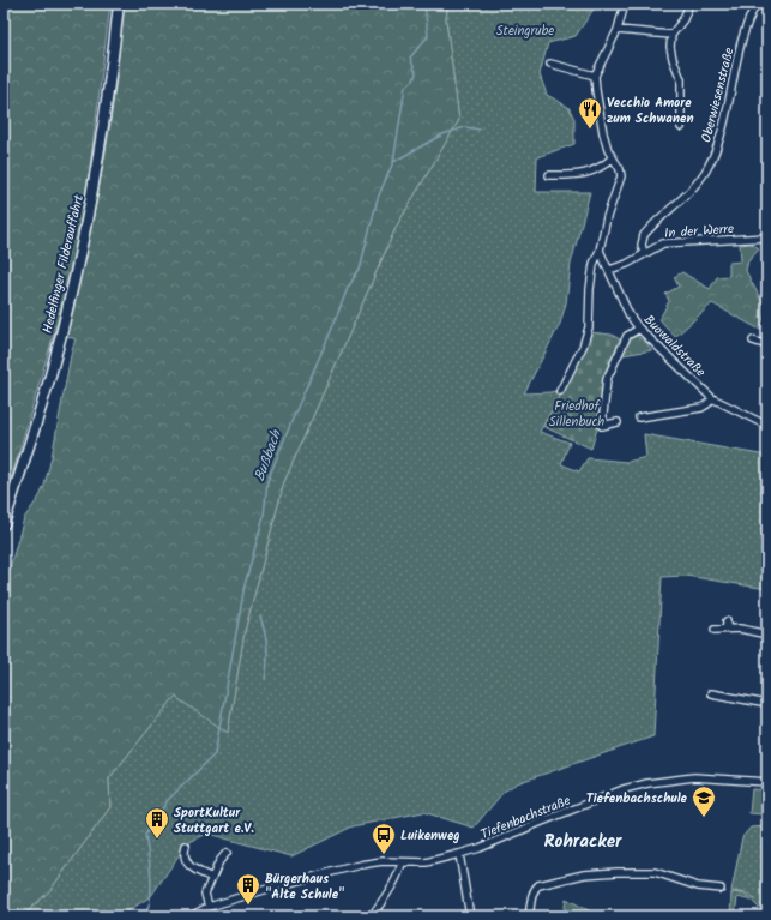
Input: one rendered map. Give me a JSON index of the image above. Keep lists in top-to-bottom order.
{
  "streets": {
    "main road": ["Hedelfinger Filderauffahrt"],
    "street": [
      "Oberwiesenstraße",
      "In der Werre",
      "Buowaldstraße",
      "Tiefenbachstraße"
    ]
  },
  "crossings": [
    ["Oberwiesenstraße", "In der Werre"],
    ["In der Werre", "Buowaldstraße"]
  ],
  "districts": ["Rohracker"],
  "water": ["Bußbach"],
  "parks": ["Steingrube", "Friedhof Sillenbuch"],
  "places": {
    "restaurant": ["Vecchio Amore zum Schwanen"],
    "school or university": ["Tiefenbachschule"],
    "building": ["SportKultur Stuttgart e.V.", "Bürgerhaus \"Alte Schule\""],
    "bus stop": ["Luikenweg"]
  }
}
